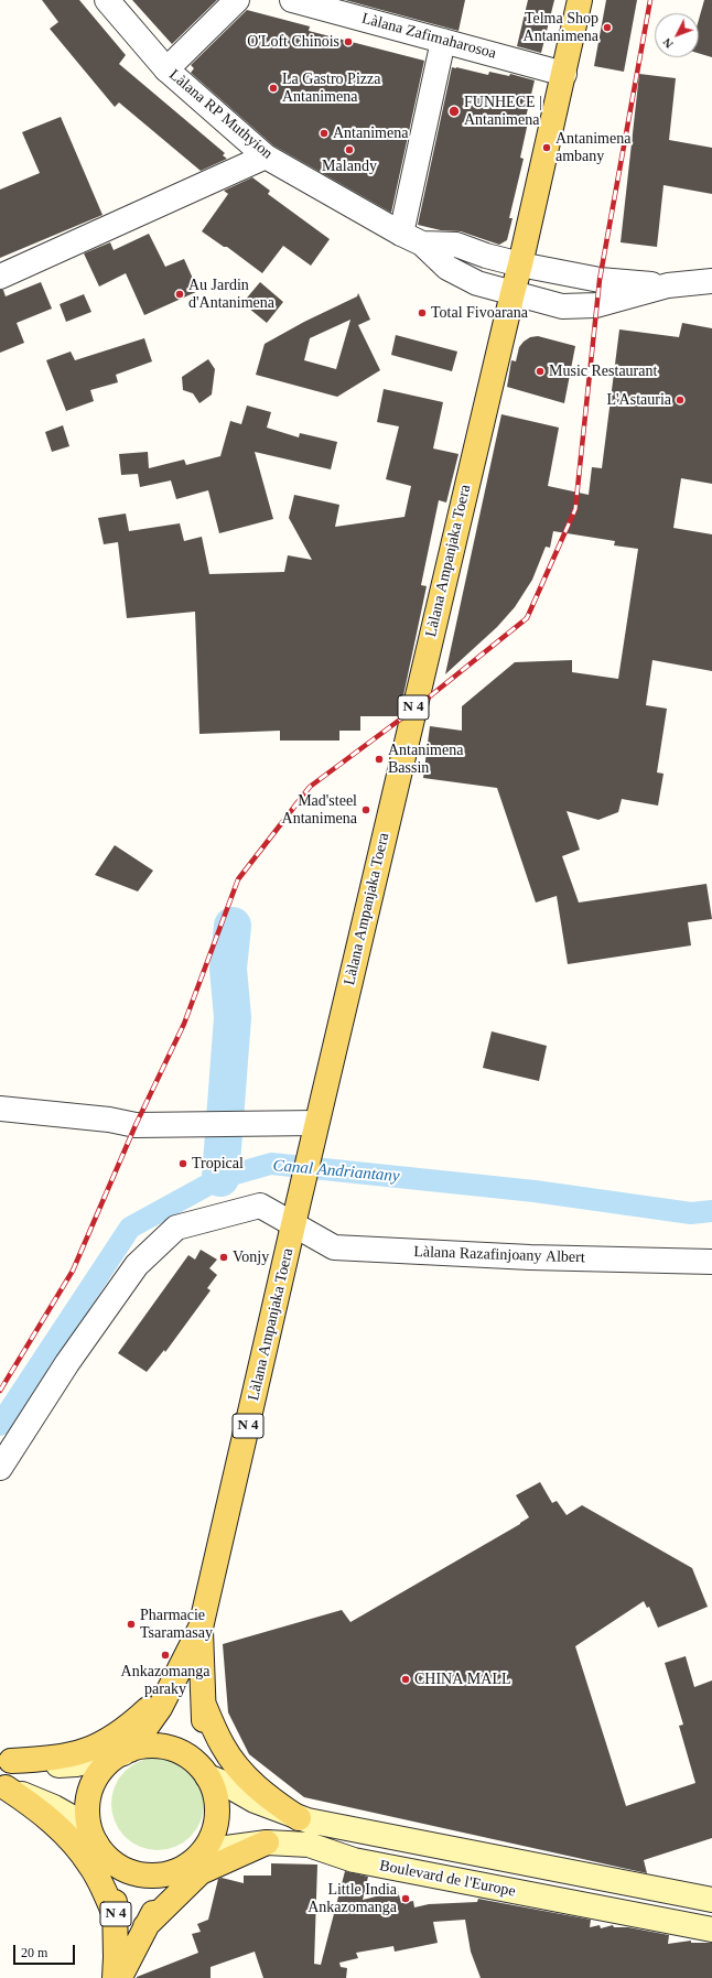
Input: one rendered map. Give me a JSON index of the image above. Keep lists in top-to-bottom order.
{
  "streets": {
    "main road": ["Làlana Ampanjaka Toera", "N 4", "Boulevard de l'Europe"],
    "street": ["Làlana Zafimaharosoa", "Làlana RP Muthyion", "Làlana Razafinjoany Albert"]
  },
  "crossings": [
    ["Làlana Zafimaharosoa", "Làlana Ampanjaka Toera"],
    ["Làlana RP Muthyion", "Làlana Ampanjaka Toera"],
    ["Làlana Ampanjaka Toera", "N 4"],
    ["Làlana Ampanjaka Toera", "Làlana Razafinjoany Albert"],
    ["N 4", "Làlana Razafinjoany Albert"],
    ["N 4", "Boulevard de l'Europe"]
  ],
  "water": ["Canal Andriantany"],
  "places": [
    "Telma Shop Antanimena",
    "O'Loft Chinois",
    "La Gastro Pizza Antanimena",
    "FUNHECE | Antanimena",
    "Antanimena",
    "Antanimena ambany",
    "Malandy",
    "Au Jardin d'Antanimena",
    "Total Fivoarana",
    "Music Restaurant",
    "L'Astauria",
    "Antanimena Bassin",
    "Mad'steel Antanimena",
    "Tropical",
    "Vonjy",
    "Pharmacie Tsaramasay",
    "Ankazomanga paraky",
    "CHINA MALL",
    "Little India Ankazomanga"
  ],
  "scale_bar": "20 m",
  "north": "bottom left"
}
